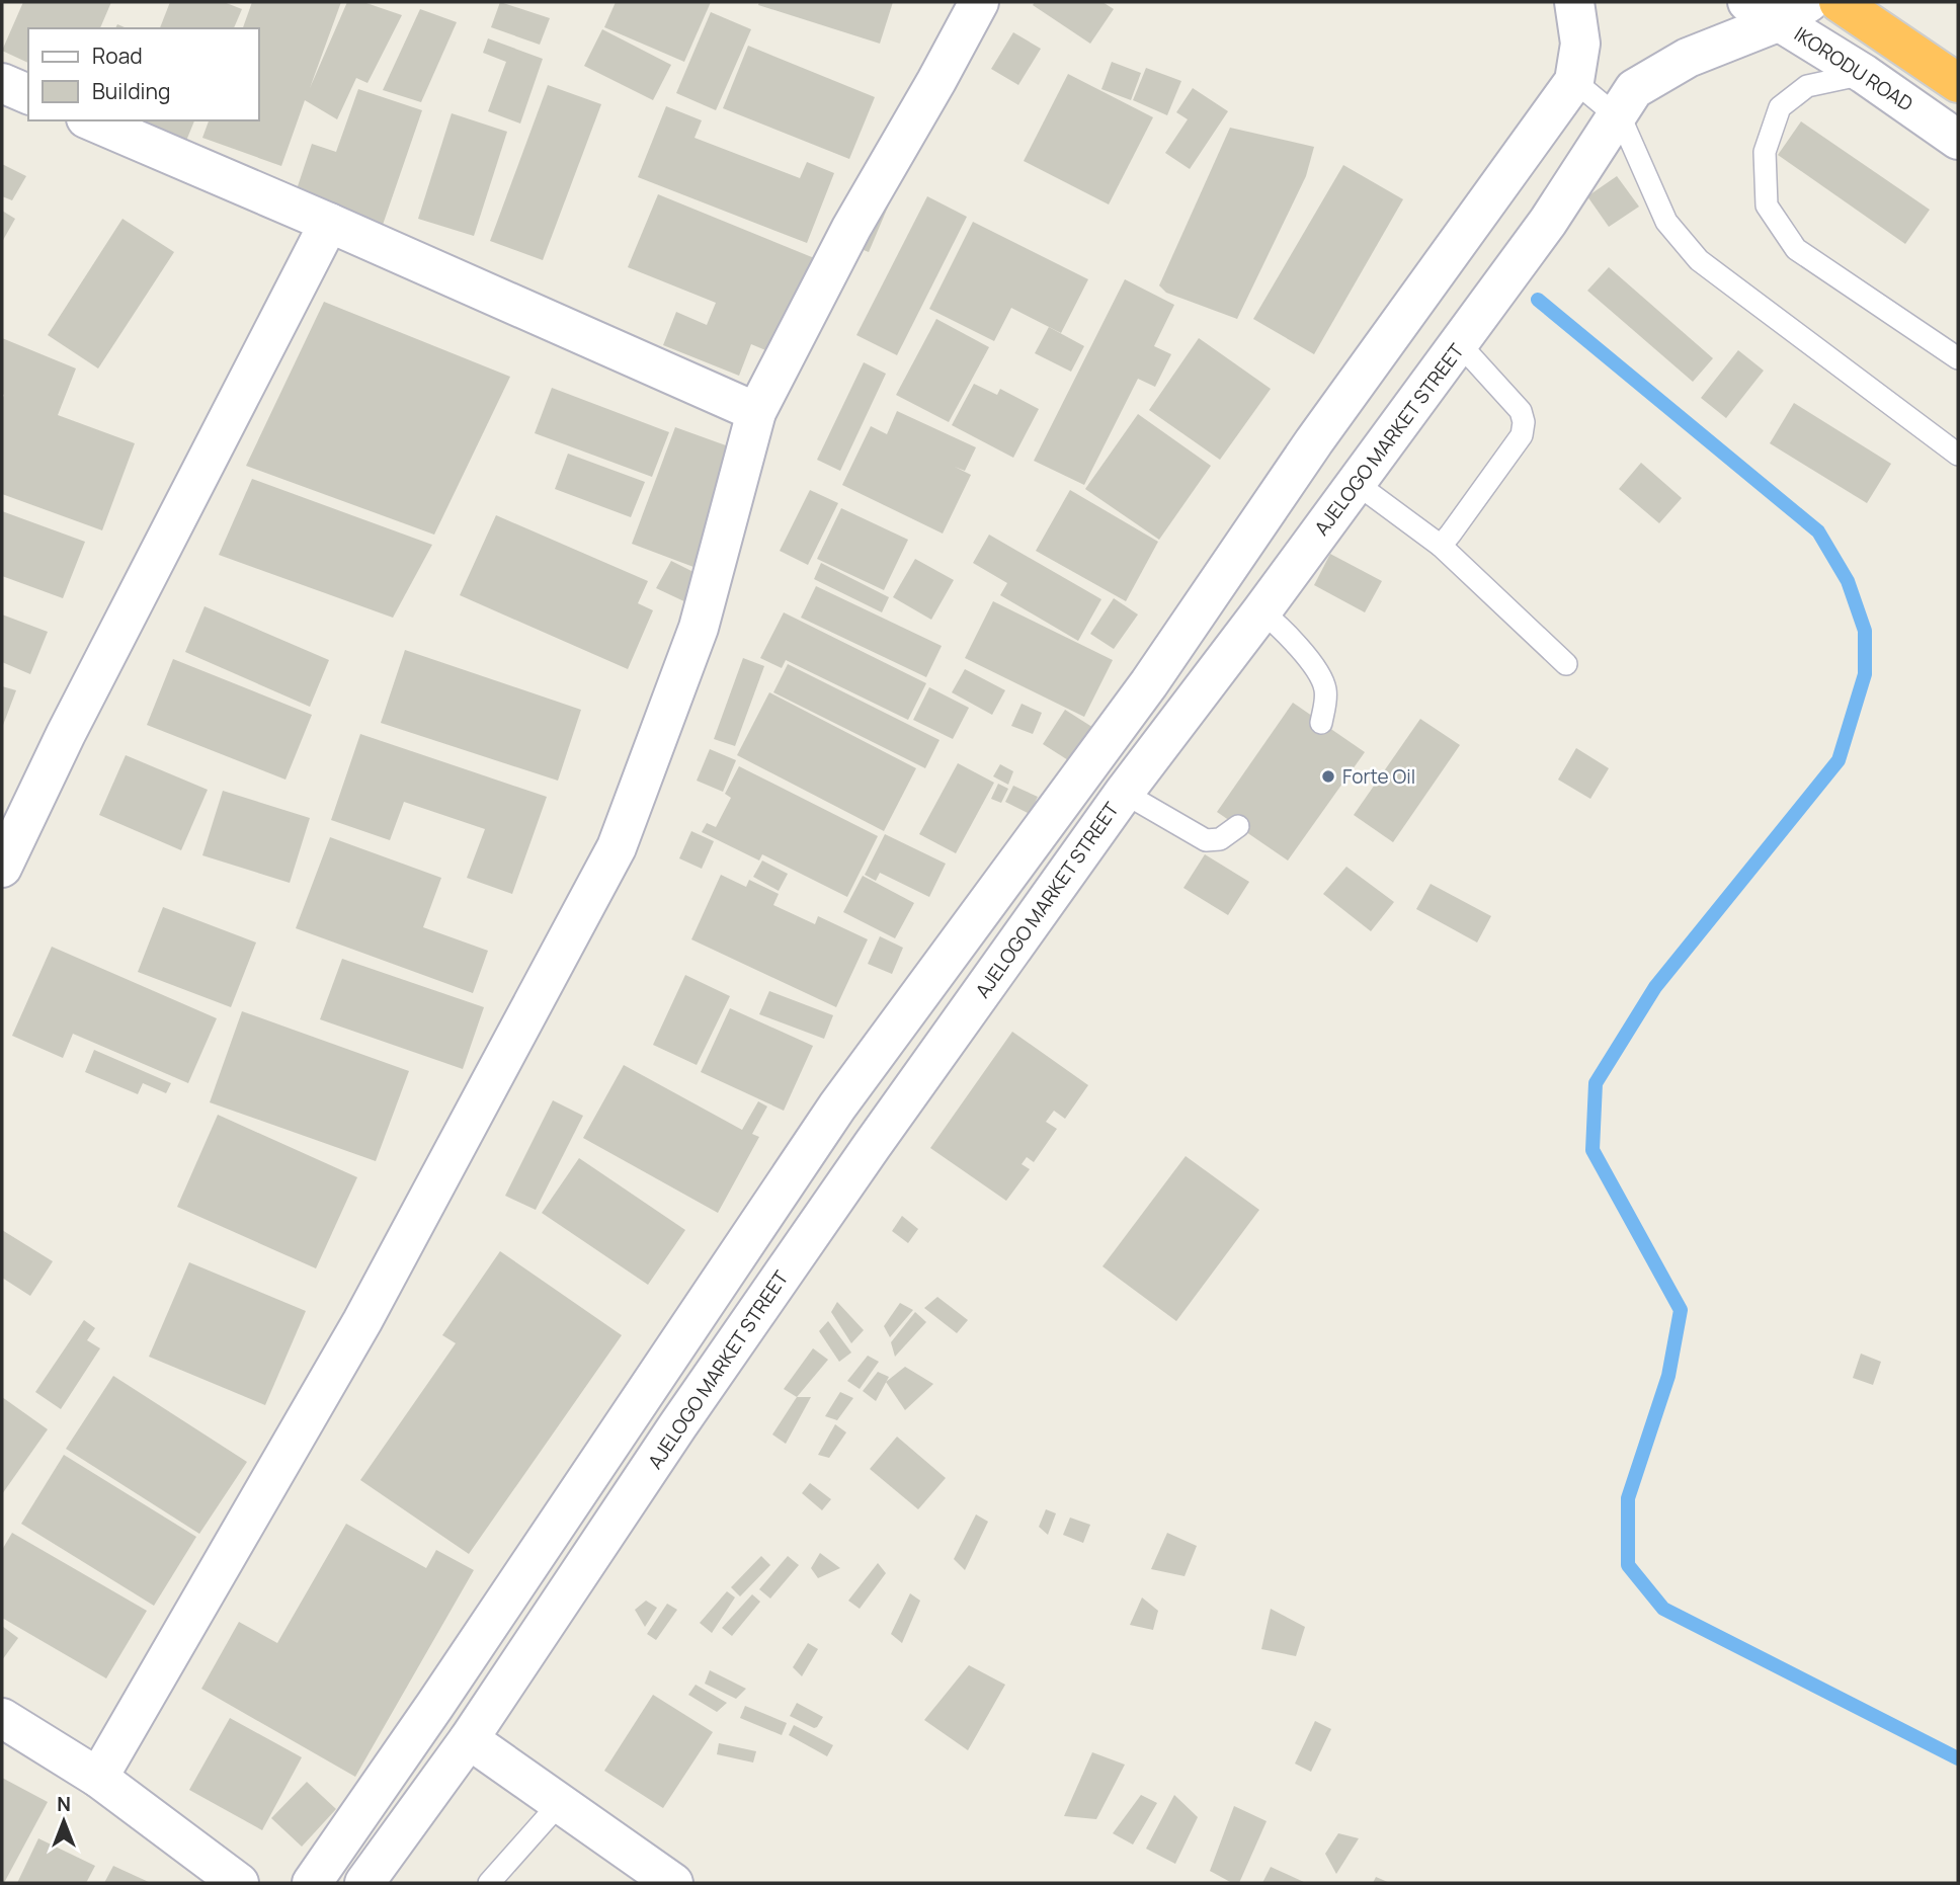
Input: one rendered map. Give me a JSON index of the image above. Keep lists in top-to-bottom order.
{
  "streets": {
    "street": ["IKORODU ROAD", "AJELOGO MARKET STREET"]
  },
  "crossings": [
    ["IKORODU ROAD", "AJELOGO MARKET STREET"]
  ],
  "places": ["Forte Oil"],
  "legend": ["Road", "Building"],
  "north": "top"
}
